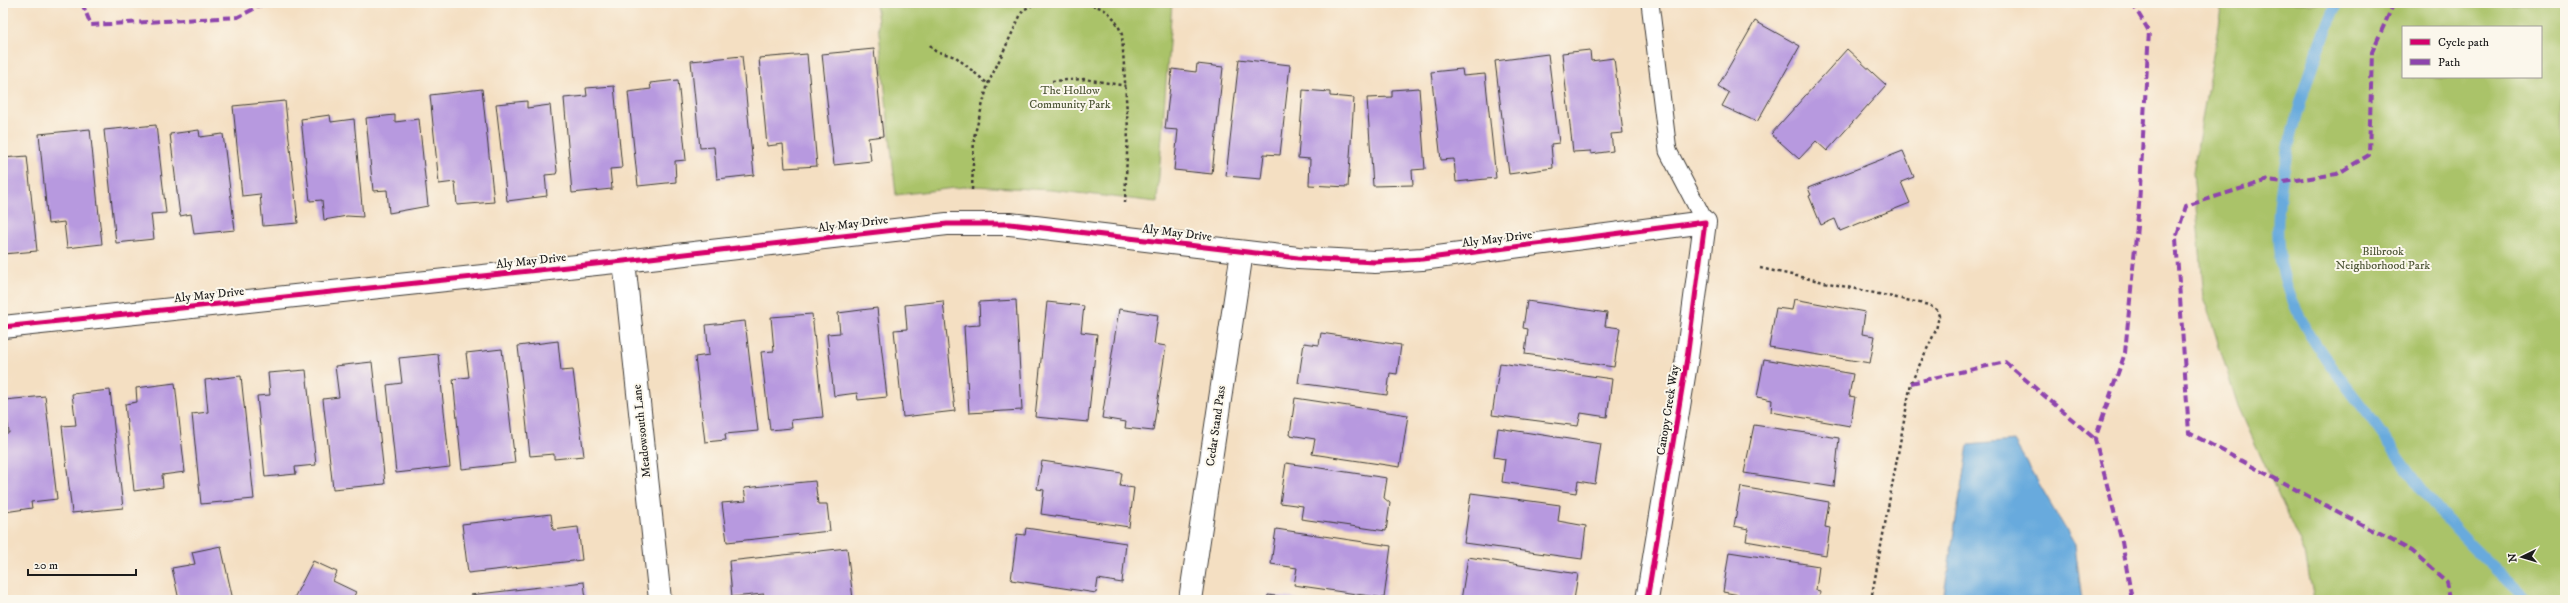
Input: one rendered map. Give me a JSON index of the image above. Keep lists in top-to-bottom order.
{
  "streets": {
    "street": [
      "Aly May Drive",
      "Canopy Creek Way",
      "Cedar Stand Pass",
      "Meadowsouth Lane"
    ]
  },
  "crossings": [
    ["Aly May Drive", "Canopy Creek Way"],
    ["Aly May Drive", "Cedar Stand Pass"],
    ["Aly May Drive", "Meadowsouth Lane"]
  ],
  "parks": ["The Hollow Community Park", "Bilbrook Neighborhood Park"],
  "legend": ["Cycle path", "Path"],
  "scale_bar": "20 m",
  "north": "left"
}
